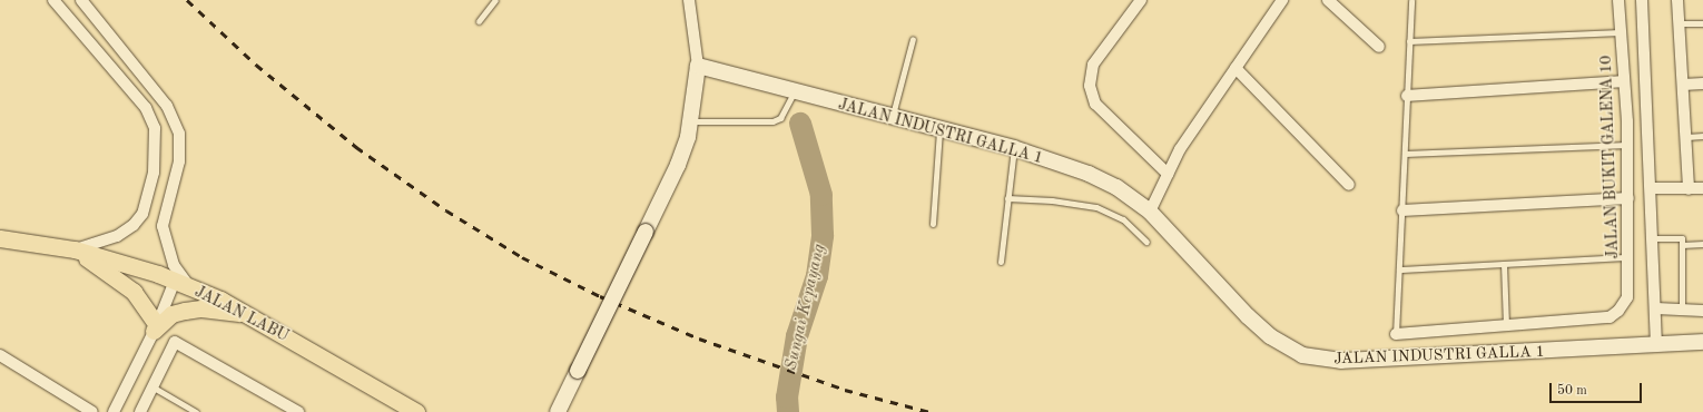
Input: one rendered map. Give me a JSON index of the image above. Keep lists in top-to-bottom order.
{
  "streets": {
    "main road": ["JALAN INDUSTRI GALLA 1", "JALAN LABU"],
    "street": ["JALAN BUKIT GALENA 10"]
  },
  "water": ["Sungai Kepayang"],
  "scale_bar": "50 m"
}
